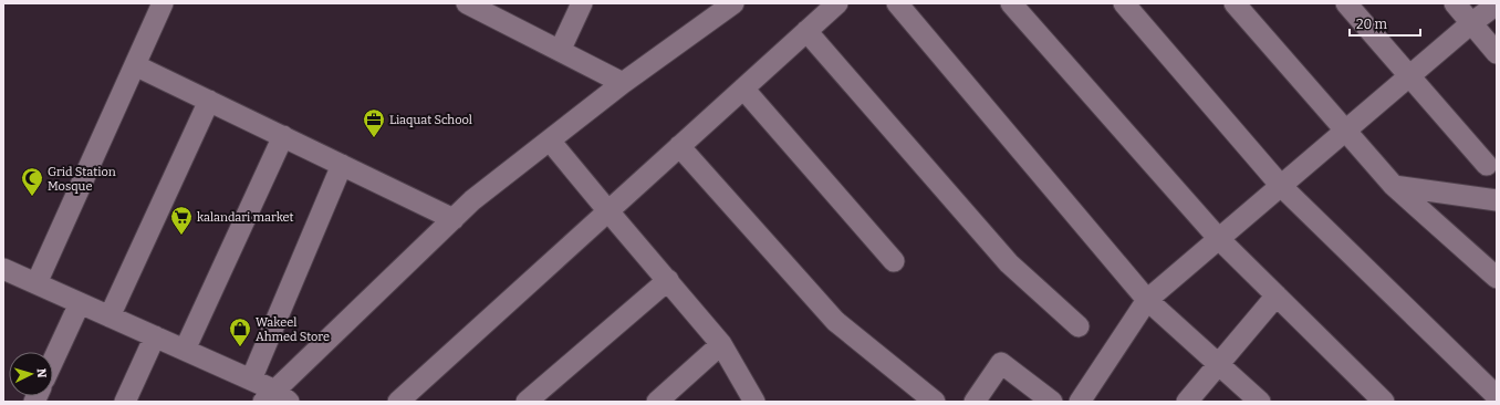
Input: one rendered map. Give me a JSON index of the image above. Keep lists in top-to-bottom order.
{
  "places": {
    "office": ["Liaquat School"],
    "mosque": ["Grid Station Mosque"],
    "supermarket": ["kalandari market"],
    "shop": ["Wakeel Ahmed Store"]
  },
  "scale_bar": "20 m",
  "north": "right"
}
